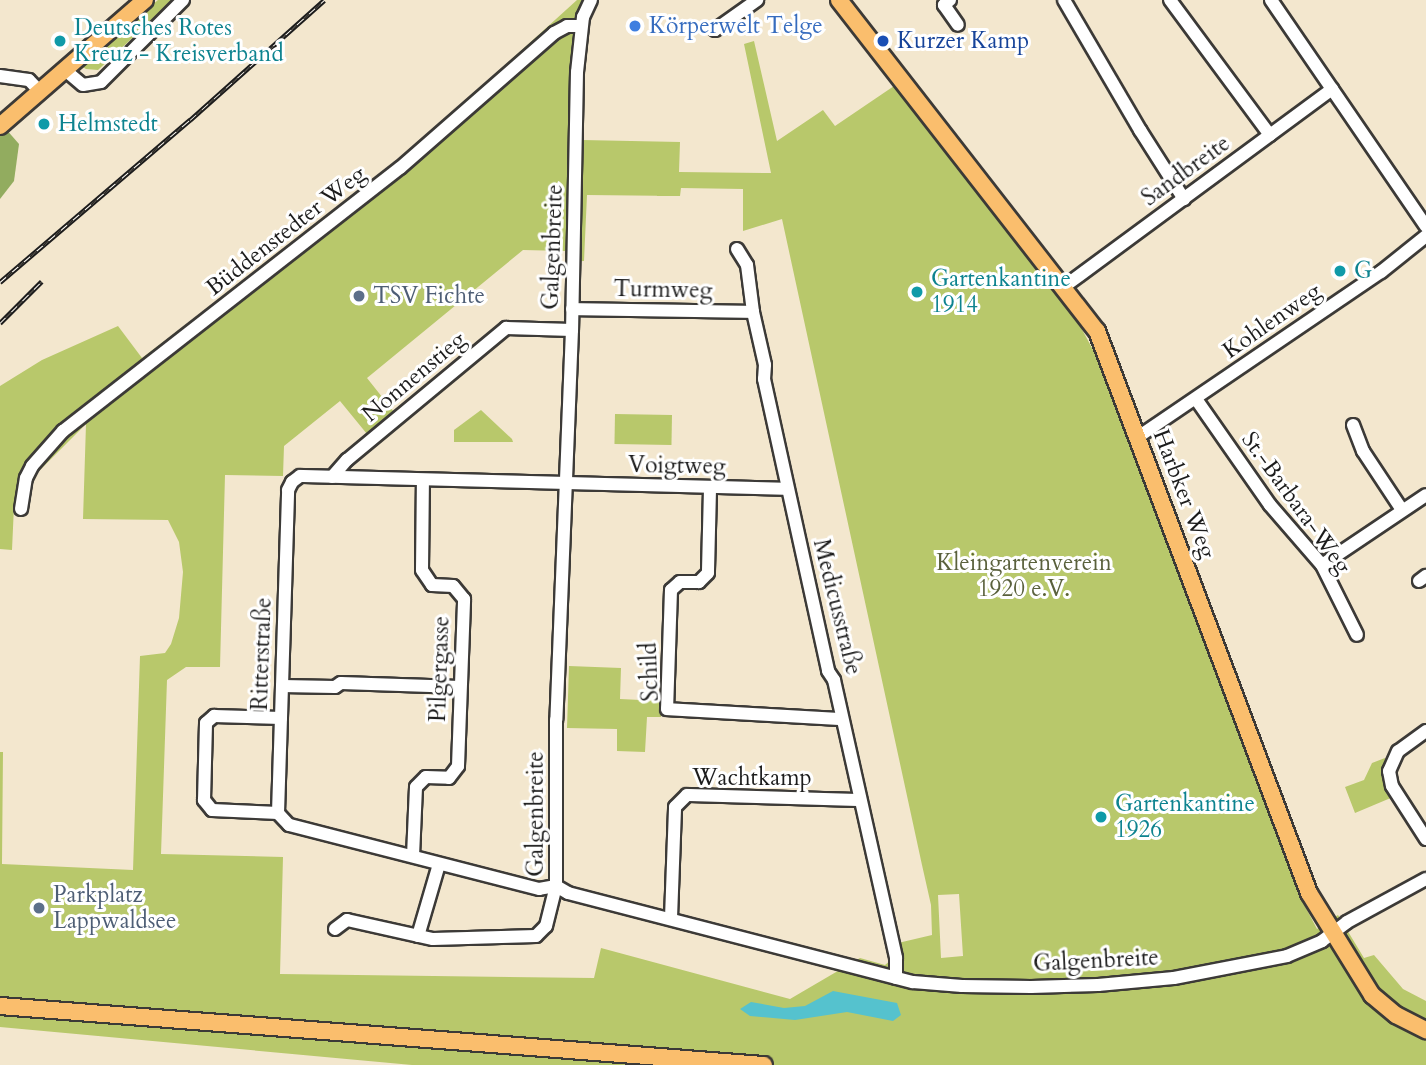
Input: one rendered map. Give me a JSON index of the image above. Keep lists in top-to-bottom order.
{
  "streets": {
    "main road": ["Harbker Weg"],
    "street": [
      "Sandbreite",
      "Büddenstedter Weg",
      "Galgenbreite",
      "Turmweg",
      "Kohlenweg",
      "Nonnenstieg",
      "Voigtweg",
      "St.-Barbara-Weg",
      "Medicusstraße",
      "Ritterstraße",
      "Pilgergasse",
      "Schild",
      "Wachtkamp"
    ]
  },
  "crossings": [
    ["Sandbreite", "Harbker Weg"],
    ["Büddenstedter Weg", "Galgenbreite"],
    ["Galgenbreite", "Turmweg"],
    ["Galgenbreite", "Nonnenstieg"],
    ["Galgenbreite", "Voigtweg"],
    ["Galgenbreite", "Harbker Weg"],
    ["Galgenbreite", "Medicusstraße"],
    ["Galgenbreite", "Ritterstraße"],
    ["Galgenbreite", "Wachtkamp"],
    ["Turmweg", "Medicusstraße"],
    ["Kohlenweg", "Harbker Weg"],
    ["Kohlenweg", "St.-Barbara-Weg"],
    ["Nonnenstieg", "Ritterstraße"],
    ["Voigtweg", "Medicusstraße"],
    ["Voigtweg", "Ritterstraße"],
    ["Voigtweg", "Schild"],
    ["Medicusstraße", "Schild"],
    ["Medicusstraße", "Wachtkamp"],
    ["Ritterstraße", "Pilgergasse"]
  ],
  "parks": ["Kleingartenverein 1920 e.V."],
  "places": [
    "Körperwelt Telge",
    "Deutsches Rotes Kreuz - Kreisverband",
    "Kurzer Kamp",
    "Helmstedt",
    "G",
    "Gartenkantine 1914",
    "TSV Fichte",
    "Gartenkantine 1926",
    "Parkplatz Lappwaldsee"
  ]
}
